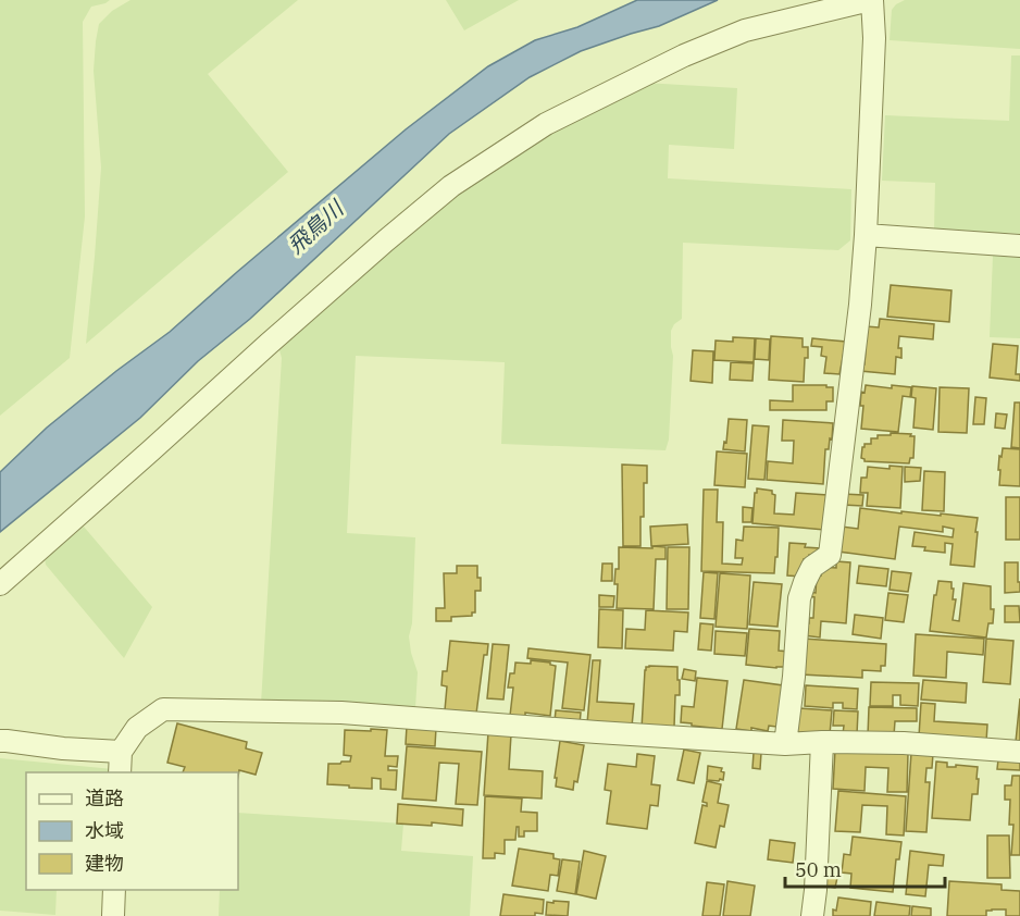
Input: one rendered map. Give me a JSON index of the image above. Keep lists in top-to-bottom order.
{
  "water": ["飛鳥川"],
  "legend": ["道路", "水域", "建物"],
  "scale_bar": "50 m"
}
